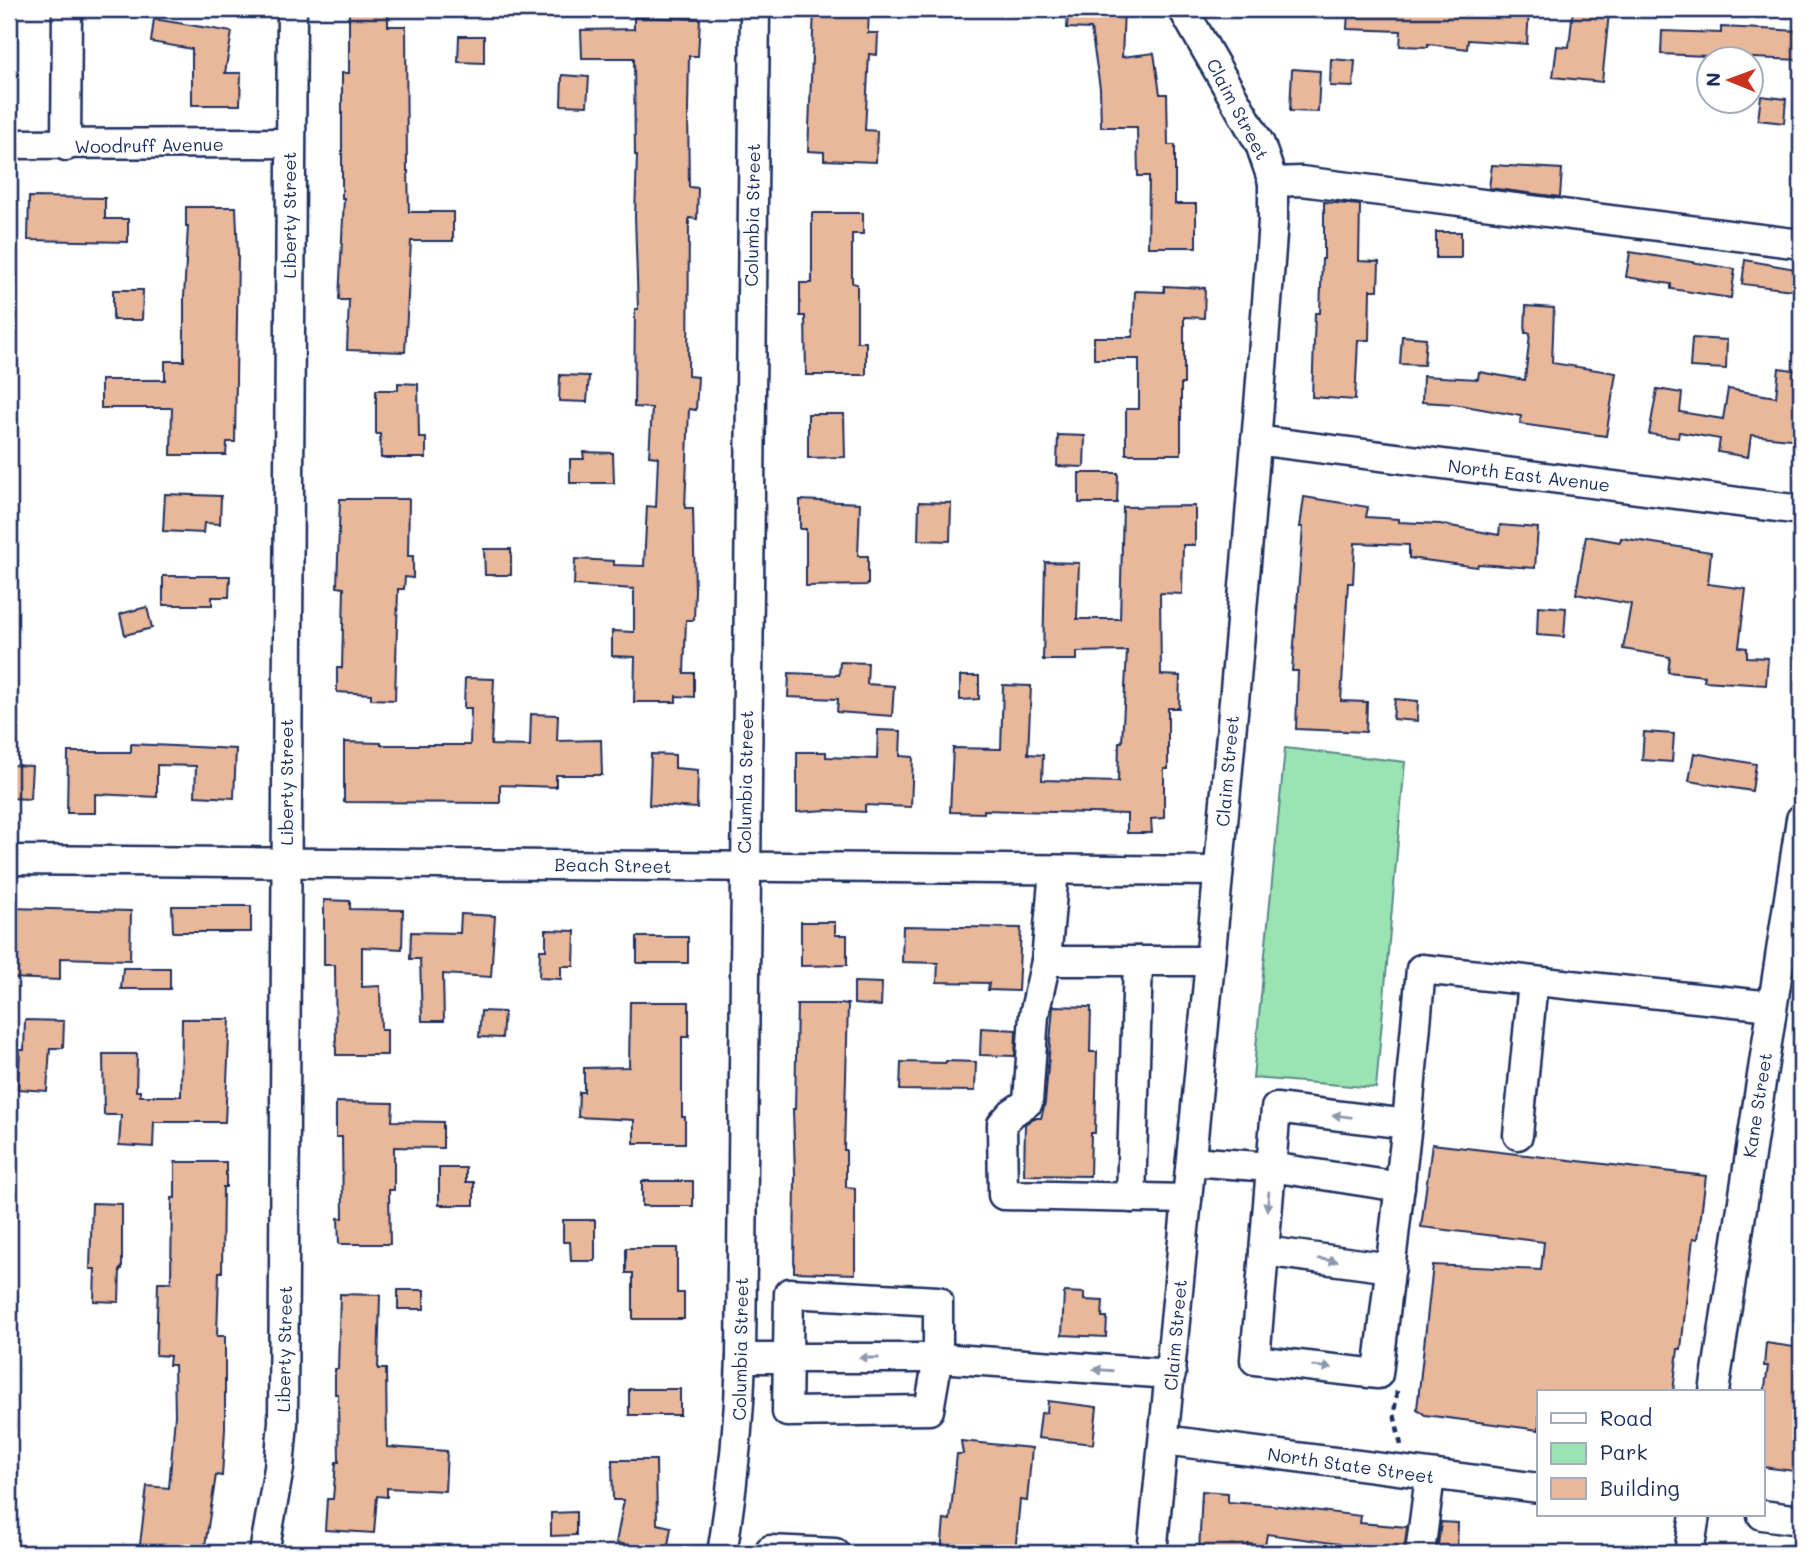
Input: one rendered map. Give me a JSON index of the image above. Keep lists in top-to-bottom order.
{
  "streets": {
    "street": [
      "Claim Street",
      "Woodruff Avenue",
      "Liberty Street",
      "Columbia Street",
      "North East Avenue",
      "Beach Street",
      "Kane Street",
      "North State Street"
    ]
  },
  "crossings": [
    ["Claim Street", "North East Avenue"],
    ["Claim Street", "Beach Street"],
    ["Claim Street", "North State Street"],
    ["Woodruff Avenue", "Liberty Street"],
    ["Liberty Street", "Beach Street"],
    ["Columbia Street", "Beach Street"]
  ],
  "legend": ["Road", "Park", "Building"],
  "north": "left"
}
